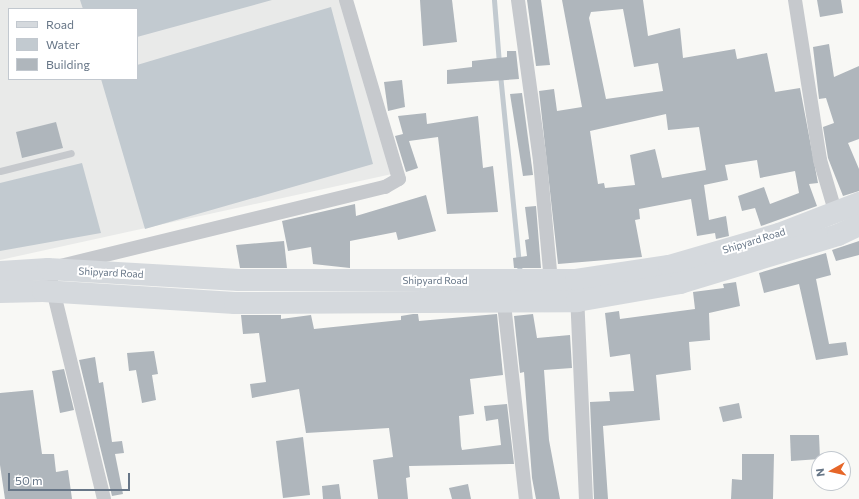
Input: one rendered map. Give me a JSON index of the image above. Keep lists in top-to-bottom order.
{
  "streets": {
    "main road": ["Shipyard Road"]
  },
  "legend": ["Road", "Water", "Building"],
  "scale_bar": "50 m",
  "north": "left"
}
